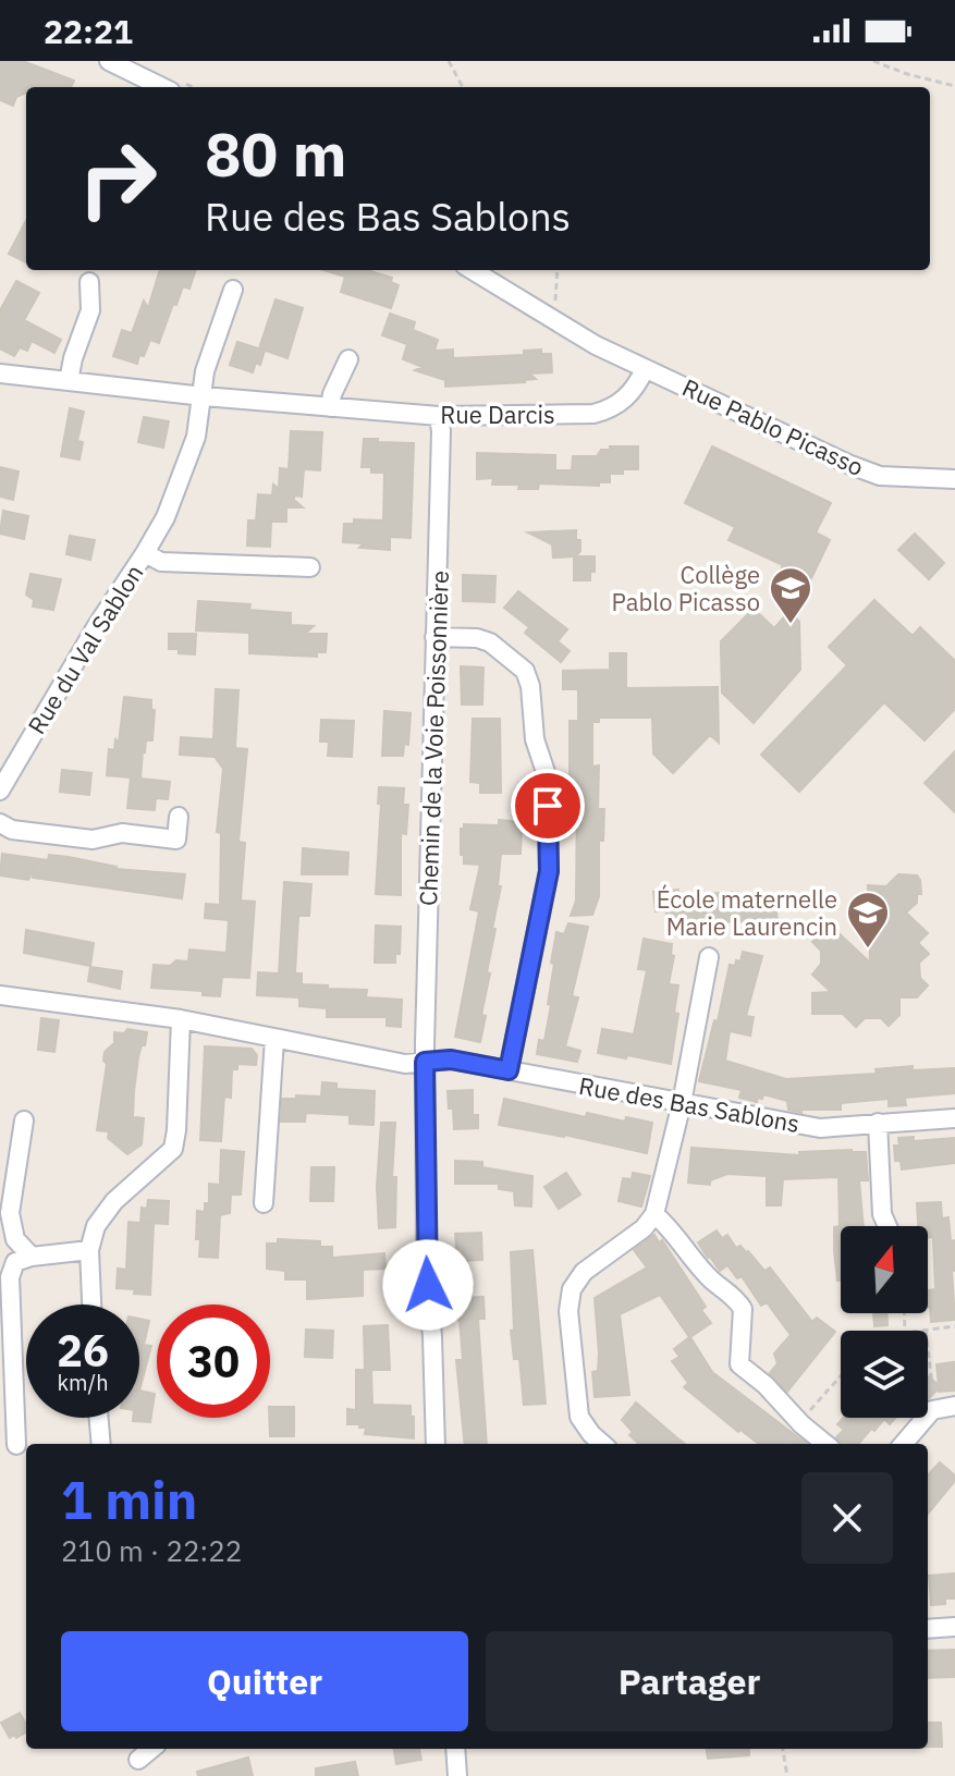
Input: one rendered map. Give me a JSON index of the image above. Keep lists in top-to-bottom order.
{
  "streets": {
    "street": [
      "Rue Darcis",
      "Rue Pablo Picasso",
      "Rue du Val Sablon",
      "Chemin de la Voie Poissonnière",
      "Rue des Bas Sablons"
    ]
  },
  "crossings": [
    ["Rue Darcis", "Rue Pablo Picasso"],
    ["Rue Darcis", "Rue du Val Sablon"],
    ["Rue Darcis", "Chemin de la Voie Poissonnière"],
    ["Chemin de la Voie Poissonnière", "Rue des Bas Sablons"]
  ],
  "places": {
    "school or university": ["Collège Pablo Picasso", "École maternelle Marie Laurencin"]
  },
  "north": "top",
  "page": {
    "status": "22:21",
    "turn": ["80 m", "Rue des Bas Sablons"],
    "speed": "26 km/h",
    "limit": "30",
    "heading": ["1 min", "210 m · 22:22"],
    "buttons": ["Quitter", "Partager"]
  }
}
